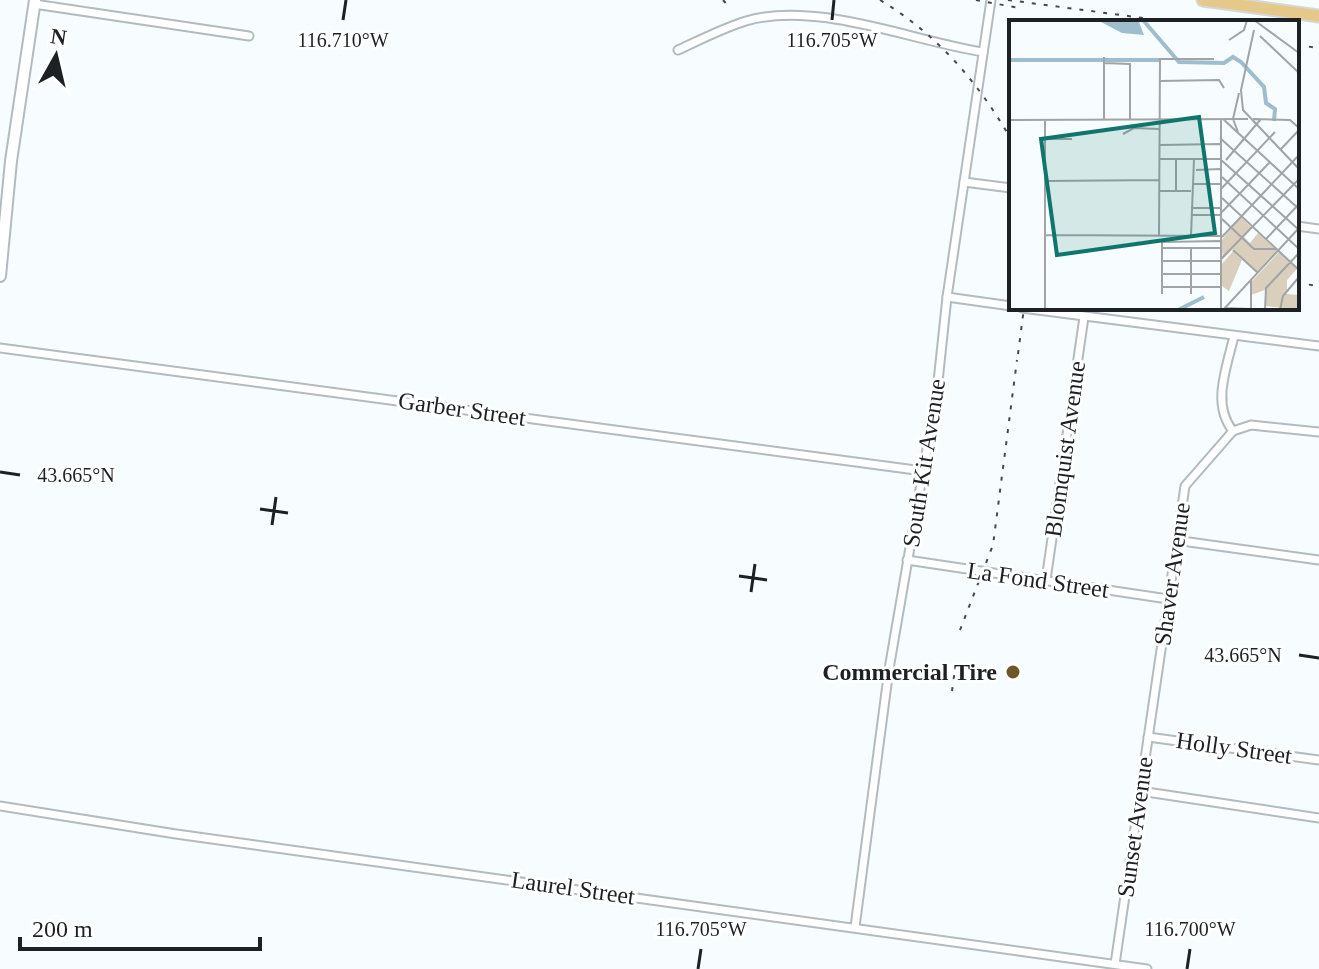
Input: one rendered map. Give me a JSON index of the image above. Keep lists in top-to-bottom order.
{
  "streets": {
    "street": [
      "Garber Street",
      "Blomquist Avenue",
      "South Kit Avenue",
      "Shaver Avenue",
      "La Fond Street",
      "Holly Street",
      "Sunset Avenue",
      "Laurel Street"
    ]
  },
  "crossings": [
    ["Garber Street", "South Kit Avenue"],
    ["Blomquist Avenue", "La Fond Street"],
    ["South Kit Avenue", "La Fond Street"],
    ["South Kit Avenue", "Laurel Street"],
    ["Shaver Avenue", "La Fond Street"],
    ["Shaver Avenue", "Holly Street"],
    ["Shaver Avenue", "Sunset Avenue"],
    ["Holly Street", "Sunset Avenue"],
    ["Sunset Avenue", "Laurel Street"]
  ],
  "places": ["Commercial Tire"],
  "scale_bar": "200 m",
  "north": "top",
  "coordinates": [
    "116.710°W",
    "116.705°W",
    "43.665°N",
    "116.700°W"
  ]
}
